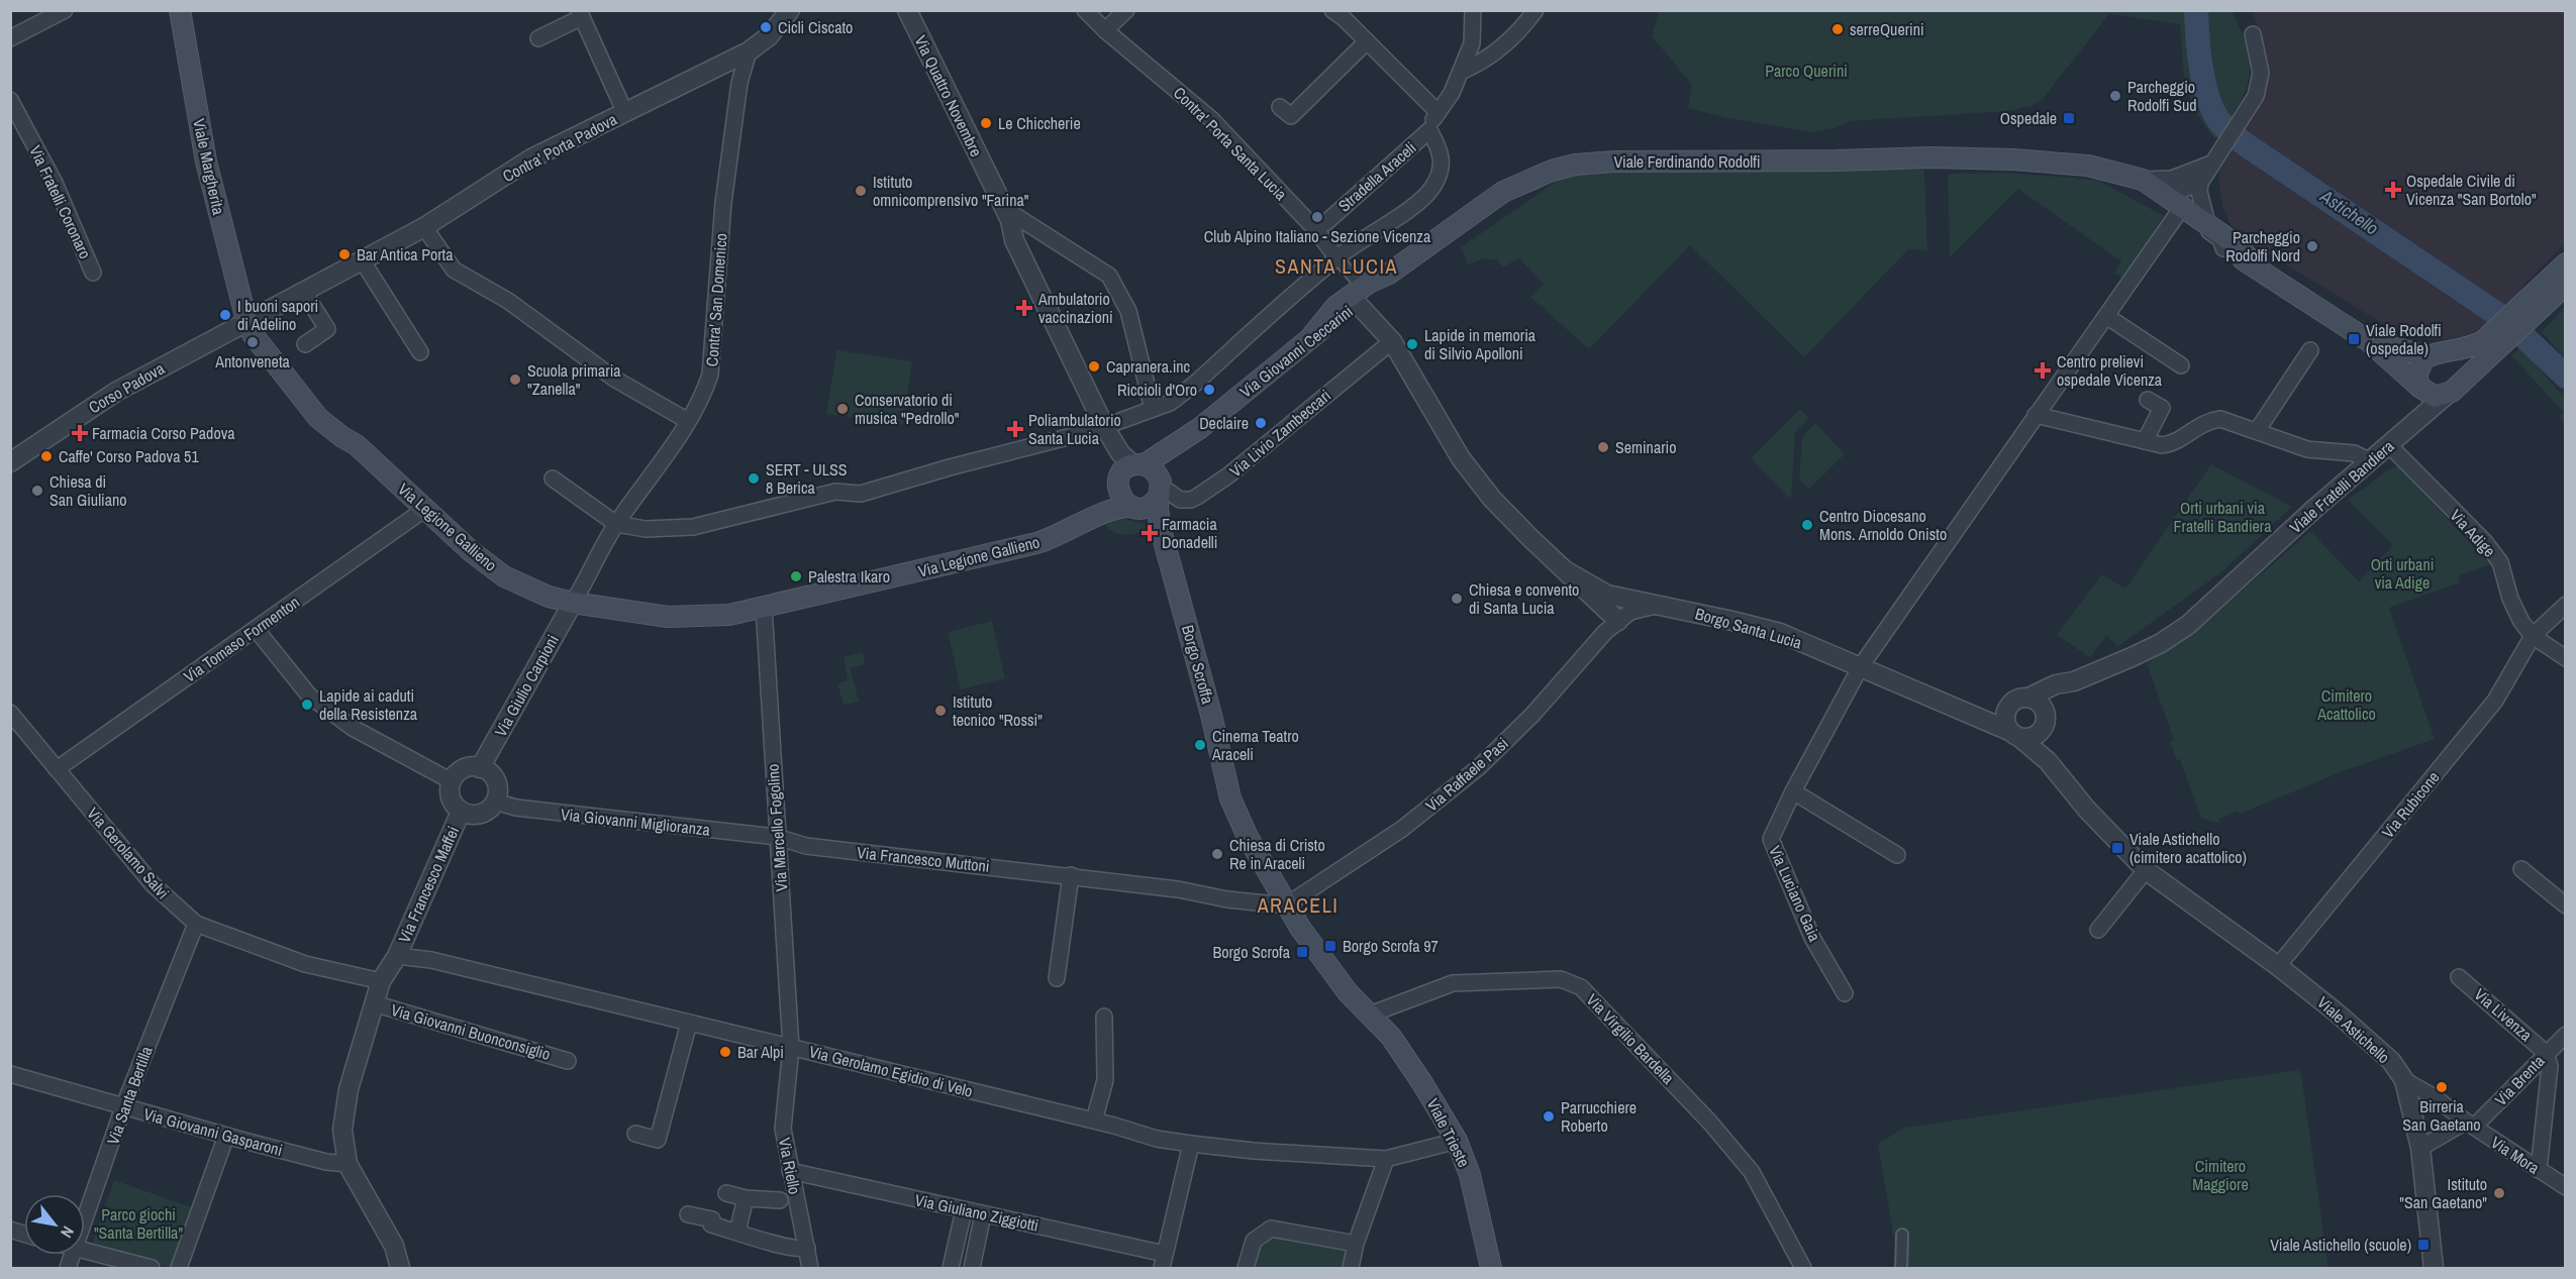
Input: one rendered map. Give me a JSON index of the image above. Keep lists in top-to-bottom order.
{
  "streets": {
    "main road": [
      "Viale Ferdinando Rodolfi",
      "Viale Margherita",
      "Via Giovanni Ceccarini",
      "Viale Fratelli Bandiera",
      "Via Legione Gallieno",
      "Borgo Scroffa",
      "Viale Trieste"
    ],
    "street": [
      "Via Quattro Novembre",
      "Contra' Porta Santa Lucia",
      "Contra' Porta Padova",
      "Stradella Araceli",
      "Via Fratelli Coronaro",
      "Contra' San Domenico",
      "Corso Padova",
      "Via Livio Zambeccari",
      "Via Adige",
      "Borgo Santa Lucia",
      "Via Tomaso Formenton",
      "Via Giulio Carpioni",
      "Via Raffaele Pasi",
      "Via Rubicone",
      "Via Giovanni Miglioranza",
      "Via Marcello Fogolino",
      "Via Gerolamo Salvi",
      "Via Francesco Muttoni",
      "Via Francesco Maffei",
      "Via Luciano Gaia",
      "Via Livenza",
      "Viale Astichello",
      "Via Giovanni Buonconsiglio",
      "Via Virgilio Bardella",
      "Via Gerolamo Egidio di Velo",
      "Via Brenta",
      "Via Santa Bertilla",
      "Via Giovanni Gasparoni",
      "Via Mora",
      "Via Riello",
      "Via Giuliano Ziggiotti"
    ]
  },
  "crossings": [
    ["Via Quattro Novembre", "Via Giovanni Ceccarini"],
    ["Via Quattro Novembre", "Via Livio Zambeccari"],
    ["Via Quattro Novembre", "Via Legione Gallieno"],
    ["Via Quattro Novembre", "Borgo Scroffa"],
    ["Contra' Porta Santa Lucia", "Via Giovanni Ceccarini"],
    ["Contra' Porta Padova", "Viale Margherita"],
    ["Contra' Porta Padova", "Contra' San Domenico"],
    ["Contra' Porta Padova", "Corso Padova"],
    ["Contra' Porta Padova", "Via Legione Gallieno"],
    ["Viale Ferdinando Rodolfi", "Via Giovanni Ceccarini"],
    ["Viale Ferdinando Rodolfi", "Viale Fratelli Bandiera"],
    ["Viale Ferdinando Rodolfi", "Via Luciano Gaia"],
    ["Viale Margherita", "Corso Padova"],
    ["Viale Margherita", "Via Legione Gallieno"],
    ["Contra' San Domenico", "Via Legione Gallieno"],
    ["Contra' San Domenico", "Via Giulio Carpioni"],
    ["Via Giovanni Ceccarini", "Via Livio Zambeccari"],
    ["Via Giovanni Ceccarini", "Via Legione Gallieno"],
    ["Via Giovanni Ceccarini", "Borgo Scroffa"],
    ["Corso Padova", "Via Legione Gallieno"],
    ["Via Livio Zambeccari", "Via Legione Gallieno"],
    ["Via Livio Zambeccari", "Borgo Scroffa"],
    ["Viale Fratelli Bandiera", "Via Adige"],
    ["Viale Fratelli Bandiera", "Borgo Santa Lucia"],
    ["Viale Fratelli Bandiera", "Viale Astichello"],
    ["Via Legione Gallieno", "Via Tomaso Formenton"],
    ["Via Legione Gallieno", "Borgo Scroffa"],
    ["Via Legione Gallieno", "Via Giulio Carpioni"],
    ["Via Legione Gallieno", "Via Marcello Fogolino"],
    ["Via Adige", "Via Rubicone"],
    ["Borgo Santa Lucia", "Via Raffaele Pasi"],
    ["Borgo Santa Lucia", "Via Luciano Gaia"],
    ["Borgo Santa Lucia", "Viale Astichello"],
    ["Via Tomaso Formenton", "Via Gerolamo Salvi"],
    ["Borgo Scroffa", "Via Raffaele Pasi"],
    ["Borgo Scroffa", "Via Francesco Muttoni"],
    ["Borgo Scroffa", "Via Virgilio Bardella"],
    ["Borgo Scroffa", "Viale Trieste"],
    ["Via Giulio Carpioni", "Via Giovanni Miglioranza"],
    ["Via Giulio Carpioni", "Via Francesco Maffei"],
    ["Via Raffaele Pasi", "Via Francesco Muttoni"],
    ["Via Rubicone", "Viale Astichello"],
    ["Via Giovanni Miglioranza", "Via Marcello Fogolino"],
    ["Via Giovanni Miglioranza", "Via Francesco Muttoni"],
    ["Via Giovanni Miglioranza", "Via Francesco Maffei"],
    ["Via Marcello Fogolino", "Via Francesco Muttoni"],
    ["Via Marcello Fogolino", "Via Gerolamo Egidio di Velo"],
    ["Via Marcello Fogolino", "Via Riello"],
    ["Via Gerolamo Salvi", "Via Francesco Maffei"],
    ["Via Gerolamo Salvi", "Via Santa Bertilla"],
    ["Via Francesco Maffei", "Via Giovanni Buonconsiglio"],
    ["Via Francesco Maffei", "Via Gerolamo Egidio di Velo"],
    ["Via Francesco Maffei", "Via Giovanni Gasparoni"],
    ["Via Livenza", "Via Brenta"],
    ["Viale Astichello", "Via Mora"],
    ["Via Virgilio Bardella", "Viale Trieste"],
    ["Via Gerolamo Egidio di Velo", "Viale Trieste"],
    ["Via Gerolamo Egidio di Velo", "Via Riello"],
    ["Via Brenta", "Via Mora"],
    ["Via Santa Bertilla", "Via Giovanni Gasparoni"],
    ["Via Riello", "Via Giuliano Ziggiotti"]
  ],
  "districts": ["SANTA LUCIA", "ARACELI"],
  "water": ["Astichello"],
  "parks": [
    "Parco Querini",
    "Orti urbani via Fratelli Bandiera",
    "Orti urbani via Adige",
    "Cimitero Acattolico",
    "Cimitero Maggiore",
    "Parco giochi \"Santa Bertilla\""
  ],
  "places": {
    "other": [
      "Cicli Ciscato",
      "serreQuerini",
      "Parcheggio Rodolfi Sud",
      "Le Chiccherie",
      "Istituto omnicomprensivo \"Farina\"",
      "Club Alpino Italiano - Sezione Vicenza",
      "Parcheggio Rodolfi Nord",
      "Bar Antica Porta",
      "I buoni sapori di Adelino",
      "Antonveneta",
      "Lapide in memoria di Silvio Apolloni",
      "Capranera.inc",
      "Scuola primaria \"Zanella\"",
      "Riccioli d'Oro",
      "Conservatorio di musica \"Pedrollo\"",
      "Declaire",
      "Seminario",
      "Caffe' Corso Padova 51",
      "SERT - ULSS 8 Berica",
      "Chiesa di San Giuliano",
      "Centro Diocesano Mons. Arnoldo Onisto",
      "Palestra Ikaro",
      "Chiesa e convento di Santa Lucia",
      "Lapide ai caduti della Resistenza",
      "Istituto tecnico \"Rossi\"",
      "Cinema Teatro Araceli",
      "Chiesa di Cristo Re in Araceli",
      "Bar Alpi",
      "Birreria San Gaetano",
      "Parrucchiere Roberto",
      "Istituto \"San Gaetano\""
    ],
    "transit": [
      "Ospedale",
      "Viale Rodolfi (ospedale)",
      "Viale Astichello (cimitero acattolico)",
      "Borgo Scrofa 97",
      "Borgo Scrofa",
      "Viale Astichello (scuole)"
    ],
    "health": [
      "Ospedale Civile di Vicenza \"San Bortolo\"",
      "Ambulatorio vaccinazioni",
      "Centro prelievi ospedale Vicenza",
      "Poliambulatorio Santa Lucia",
      "Farmacia Corso Padova",
      "Farmacia Donadelli"
    ]
  },
  "north": "bottom right"
}
